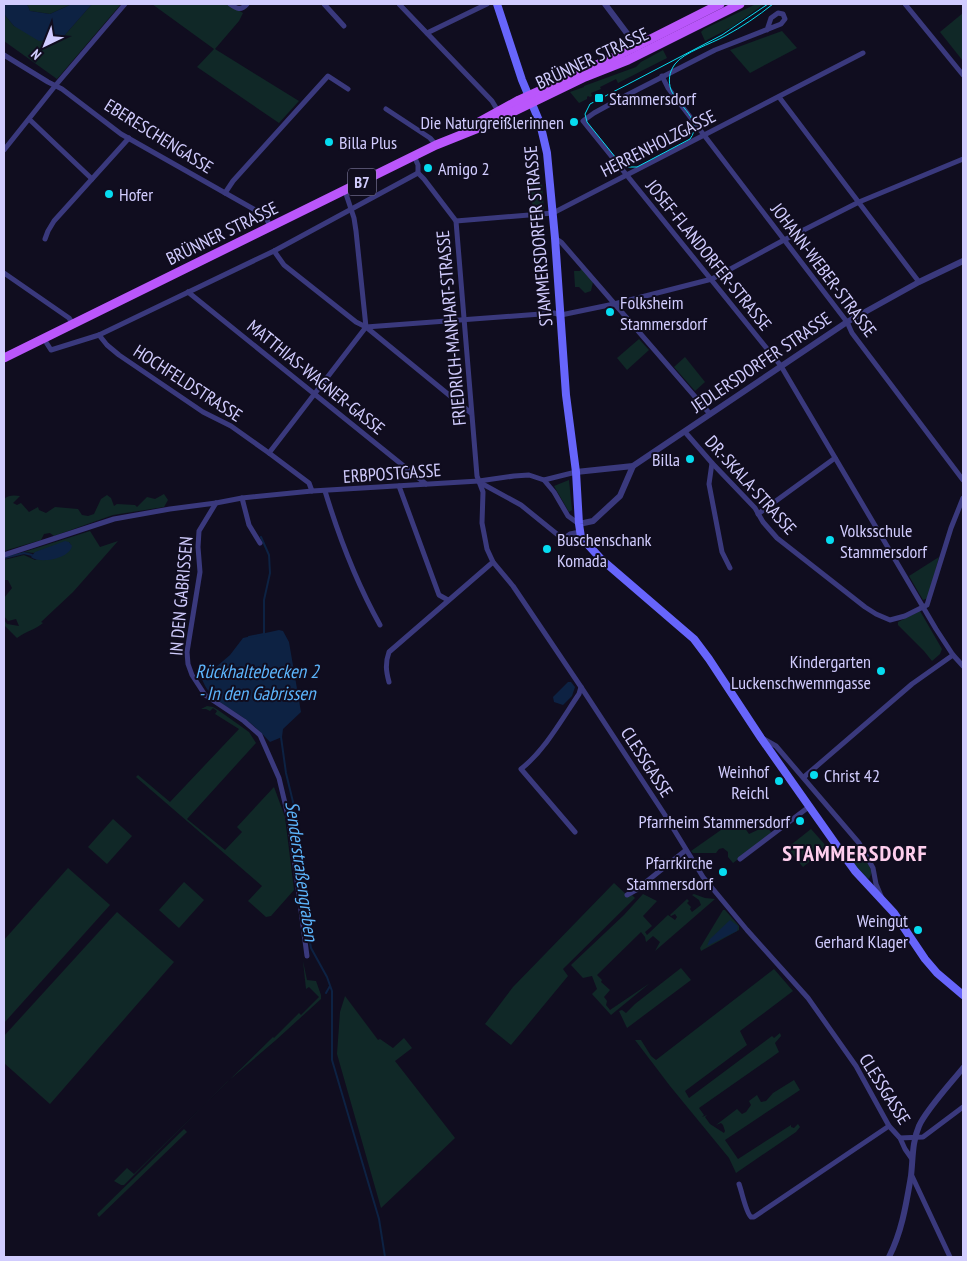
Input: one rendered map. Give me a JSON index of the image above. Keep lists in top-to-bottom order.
{
  "streets": {
    "main road": ["BRÜNNER STRASSE", "B7", "STAMMERSDORFER STRASSE"],
    "street": [
      "EBERESCHENGASSE",
      "HERRENHOLZGASSE",
      "JOSEF-FLANDORFER-STRASSE",
      "JOHANN-WEBER-STRASSE",
      "FRIEDRICH-MANHART-STRASSE",
      "JEDLERSDORFER STRASSE",
      "MATTHIAS-WAGNER-GASSE",
      "HOCHFELDSTRASSE",
      "ERBPOSTGASSE",
      "DR.-SKALA-STRASSE",
      "IN DEN GABRISSEN",
      "CLESSGASSE"
    ]
  },
  "crossings": [
    ["BRÜNNER STRASSE", "EBERESCHENGASSE"],
    ["BRÜNNER STRASSE", "STAMMERSDORFER STRASSE"],
    ["BRÜNNER STRASSE", "FRIEDRICH-MANHART-STRASSE"],
    ["HERRENHOLZGASSE", "STAMMERSDORFER STRASSE"],
    ["HERRENHOLZGASSE", "JOSEF-FLANDORFER-STRASSE"],
    ["HERRENHOLZGASSE", "JOHANN-WEBER-STRASSE"],
    ["HERRENHOLZGASSE", "FRIEDRICH-MANHART-STRASSE"],
    ["STAMMERSDORFER STRASSE", "DR.-SKALA-STRASSE"],
    ["JOSEF-FLANDORFER-STRASSE", "JOHANN-WEBER-STRASSE"],
    ["JOSEF-FLANDORFER-STRASSE", "JEDLERSDORFER STRASSE"],
    ["JOSEF-FLANDORFER-STRASSE", "DR.-SKALA-STRASSE"],
    ["JOHANN-WEBER-STRASSE", "JEDLERSDORFER STRASSE"],
    ["FRIEDRICH-MANHART-STRASSE", "ERBPOSTGASSE"],
    ["FRIEDRICH-MANHART-STRASSE", "CLESSGASSE"],
    ["JEDLERSDORFER STRASSE", "DR.-SKALA-STRASSE"],
    ["MATTHIAS-WAGNER-GASSE", "ERBPOSTGASSE"],
    ["HOCHFELDSTRASSE", "ERBPOSTGASSE"],
    ["ERBPOSTGASSE", "IN DEN GABRISSEN"],
    ["ERBPOSTGASSE", "CLESSGASSE"]
  ],
  "districts": ["STAMMERSDORF"],
  "water": ["Rückhaltebecken 2 - In den Gabrissen", "Senderstraßengraben"],
  "places": {
    "transit": ["Stammersdorf"],
    "other": [
      "Die Naturgreißlerinnen",
      "Billa Plus",
      "Amigo 2",
      "Hofer",
      "Folksheim Stammersdorf",
      "Billa",
      "Volksschule Stammersdorf",
      "Buschenschank Komada",
      "Kindergarten Luckenschwemmgasse",
      "Christ 42",
      "Weinhof Reichl",
      "Pfarrheim Stammersdorf",
      "Pfarrkirche Stammersdorf",
      "Weingut Gerhard Klager"
    ]
  },
  "north": "bottom left"
}
